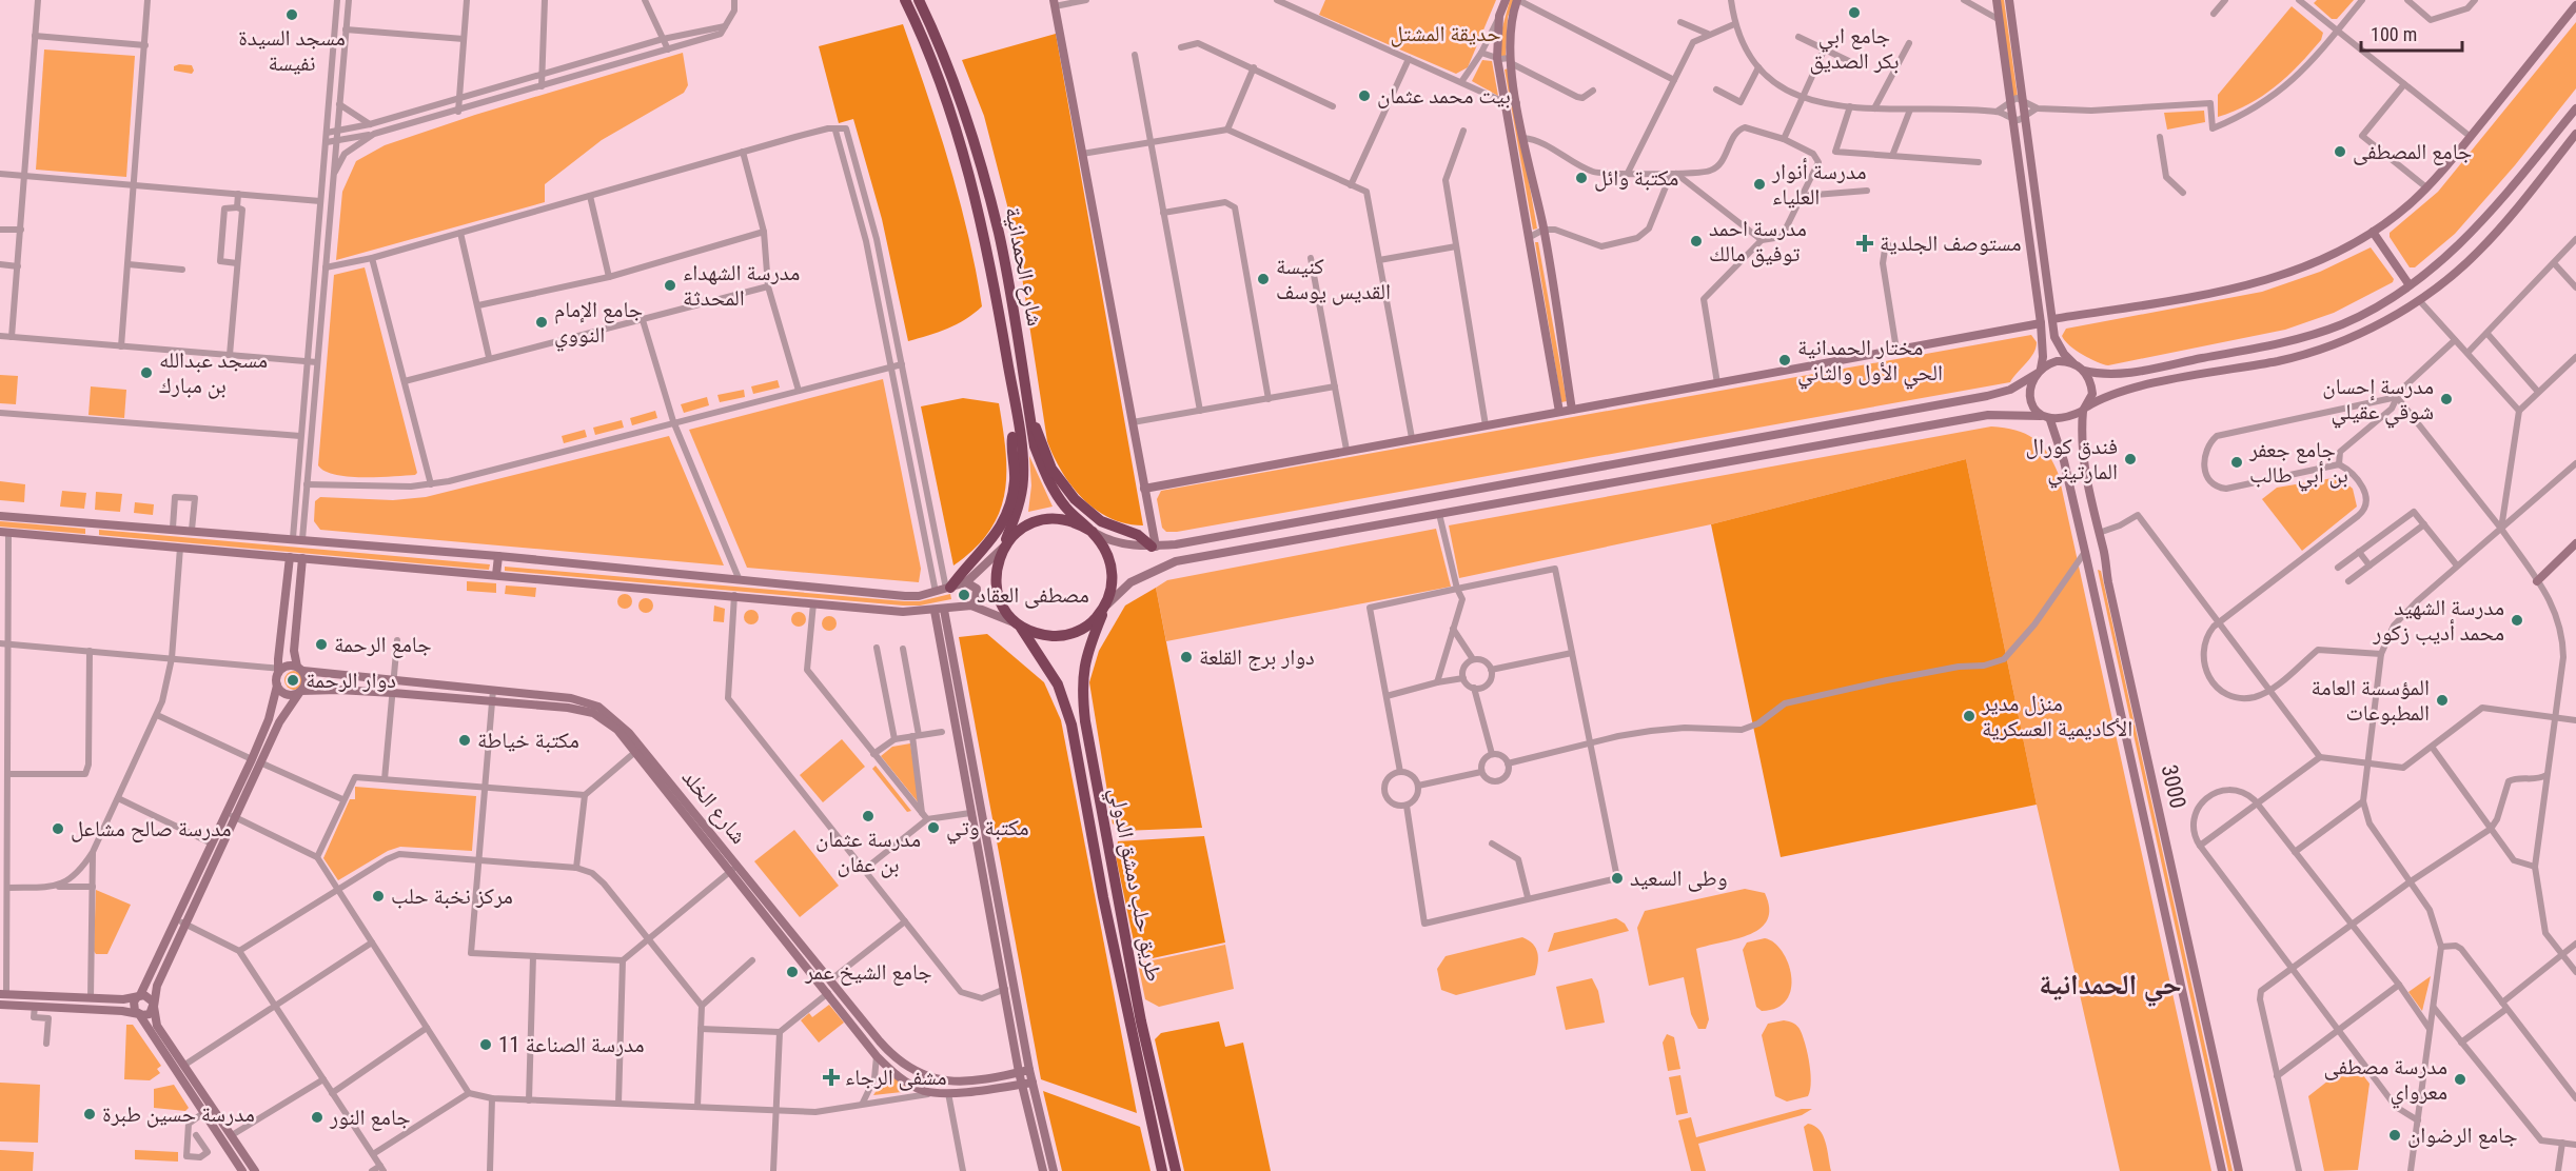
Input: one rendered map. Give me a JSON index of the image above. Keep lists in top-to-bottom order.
{
  "streets": {
    "highway": ["شارع الحمدانية", "طريق حلب دمشق الدولي"],
    "street": ["3000", "شارع الخلد"]
  },
  "crossings": [
    ["شارع الحمدانية", "طريق حلب دمشق الدولي"]
  ],
  "districts": ["حي الحمدانية"],
  "parks": ["حديقة المشتل"],
  "places": {
    "other": [
      "جامع ابي بكر الصديق",
      "مسجد السيدة نفيسة",
      "بيت محمد عثمان",
      "جامع المصطفى",
      "مكتبة وائل",
      "مدرسة أنوار العلياء",
      "مدرسة احمد توفيق مالك",
      "كنيسة القديس يوسف",
      "مدرسة الشهداء المحدثة",
      "جامع الإمام النووي",
      "مختار الحمدانية الحي الأول والثاني",
      "مسجد عبدالله بن مبارك",
      "مدرسة إحسان شوقي عقيلي",
      "فندق كورال المارتيني",
      "جامع جعفر بن أبي طالب",
      "مصطفى العقاد",
      "مدرسة الشهيد محمد أديب زكور",
      "جامع الرحمة",
      "دوار برج القلعة",
      "دوار الرحمة",
      "المؤسسة العامة المطبوعات",
      "منزل مدير الأكاديمية العسكرية",
      "مكتبة خياطة",
      "مدرسة عثمان بن عفان",
      "مكتبة وتي",
      "مدرسة صالح مشاعل",
      "وطى السعيد",
      "مركز نخبة حلب",
      "جامع الشيخ عمر",
      "مدرسة الصناعة 11",
      "مدرسة مصطفى معرواي",
      "مدرسة حسين طبرة",
      "جامع النور",
      "جامع الرضوان"
    ],
    "health": ["مستوصف الجلدية", "مشفى الرجاء"]
  },
  "scale_bar": "100 m"
}
